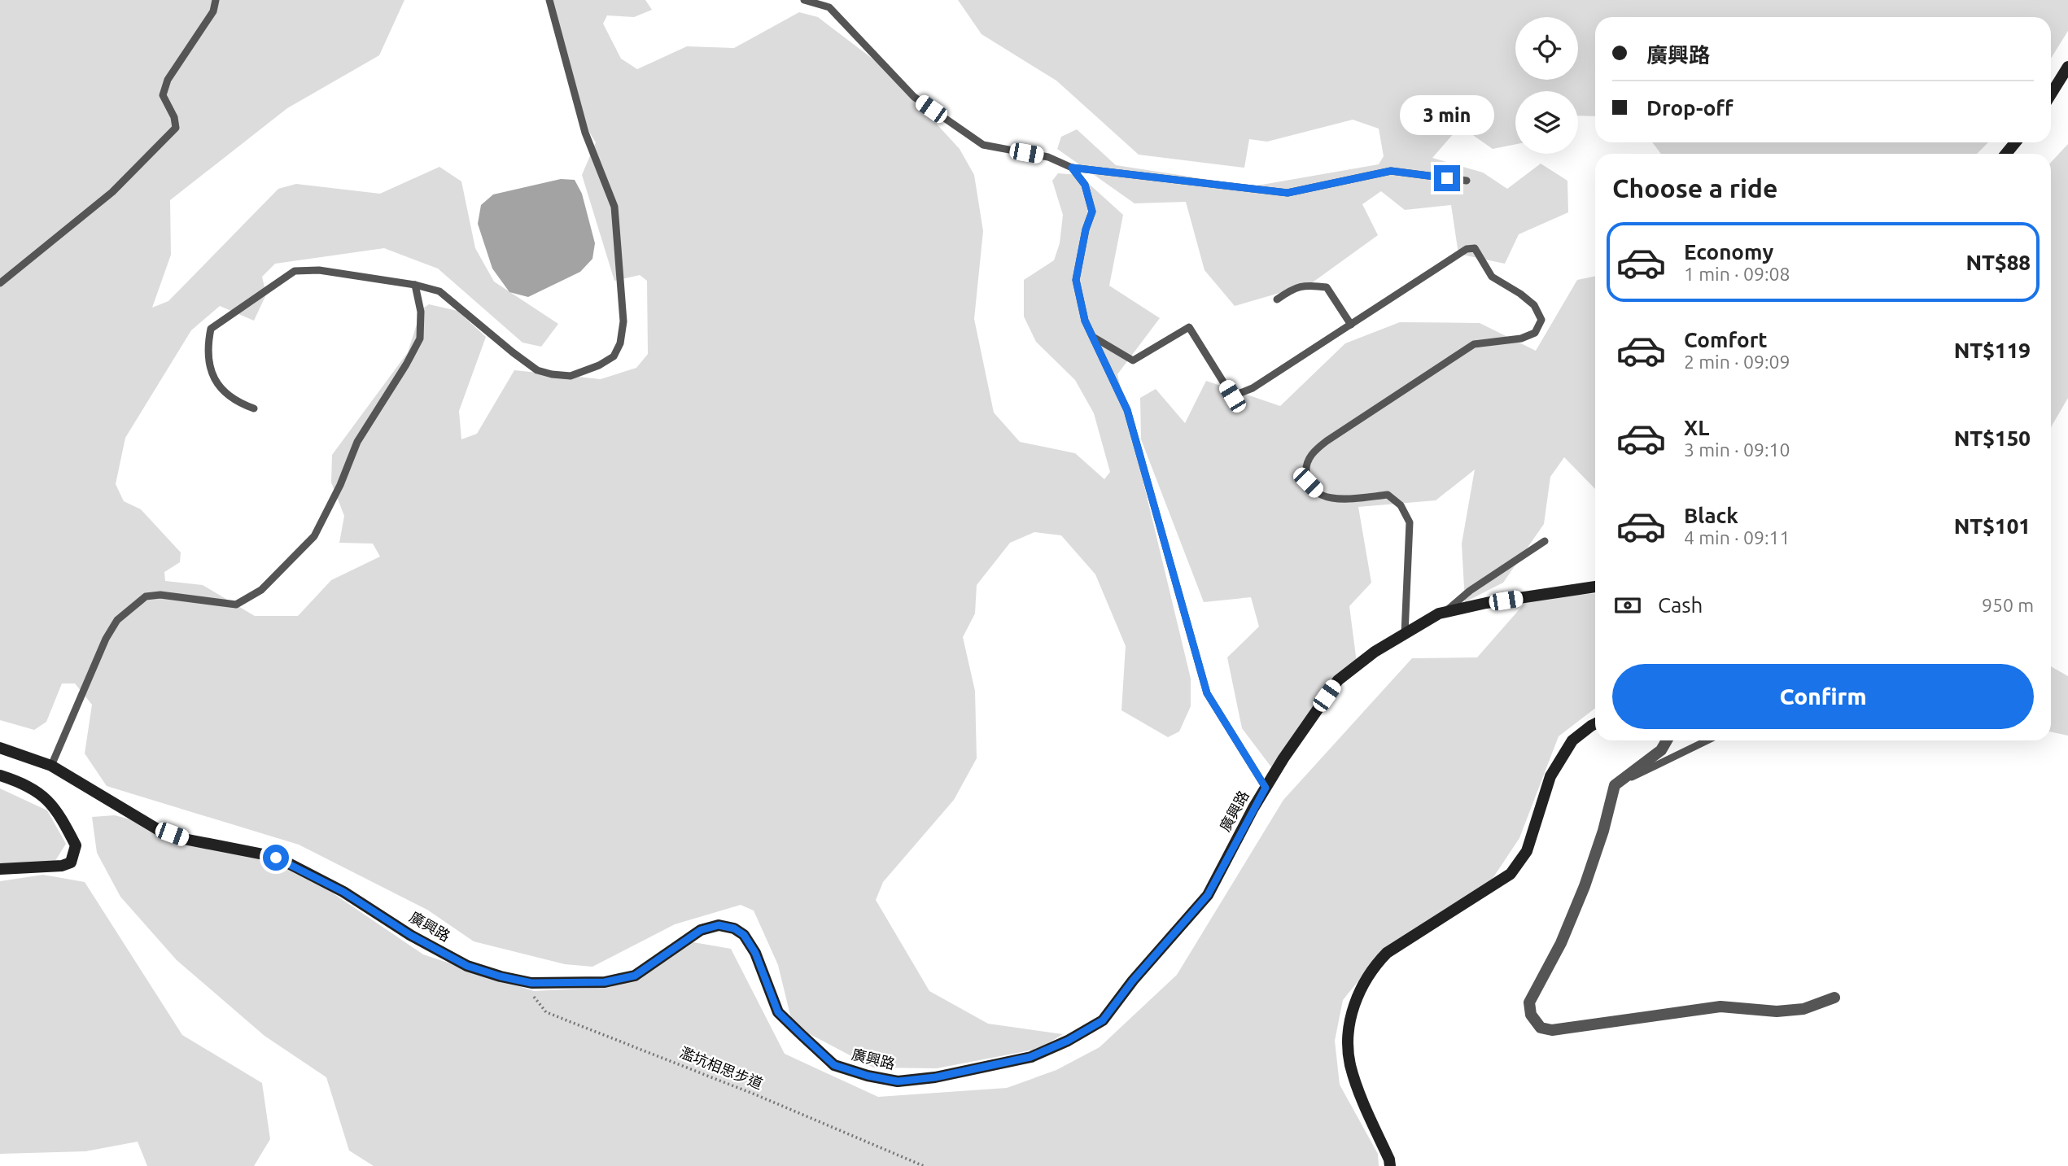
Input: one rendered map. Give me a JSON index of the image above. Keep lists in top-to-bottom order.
{
  "streets": {
    "street": ["廣興路"],
    "path": ["濫坑相思步道"]
  },
  "crossings": [
    ["廣興路", "濫坑相思步道"]
  ],
  "page": {
    "banner": ["廣興路", "Drop-off"],
    "bubble": "3 min",
    "heading": "Choose a ride",
    "list": [
      {
        "name": "Economy",
        "note": "1 min · 09:08",
        "value": "NT$88"
      },
      {
        "name": "Comfort",
        "note": "2 min · 09:09",
        "value": "NT$119"
      },
      {
        "name": "XL",
        "note": "3 min · 09:10",
        "value": "NT$150"
      },
      {
        "name": "Black",
        "note": "4 min · 09:11",
        "value": "NT$101"
      }
    ],
    "pay": ["Cash", "950 m"],
    "buttons": "Confirm"
  }
}
